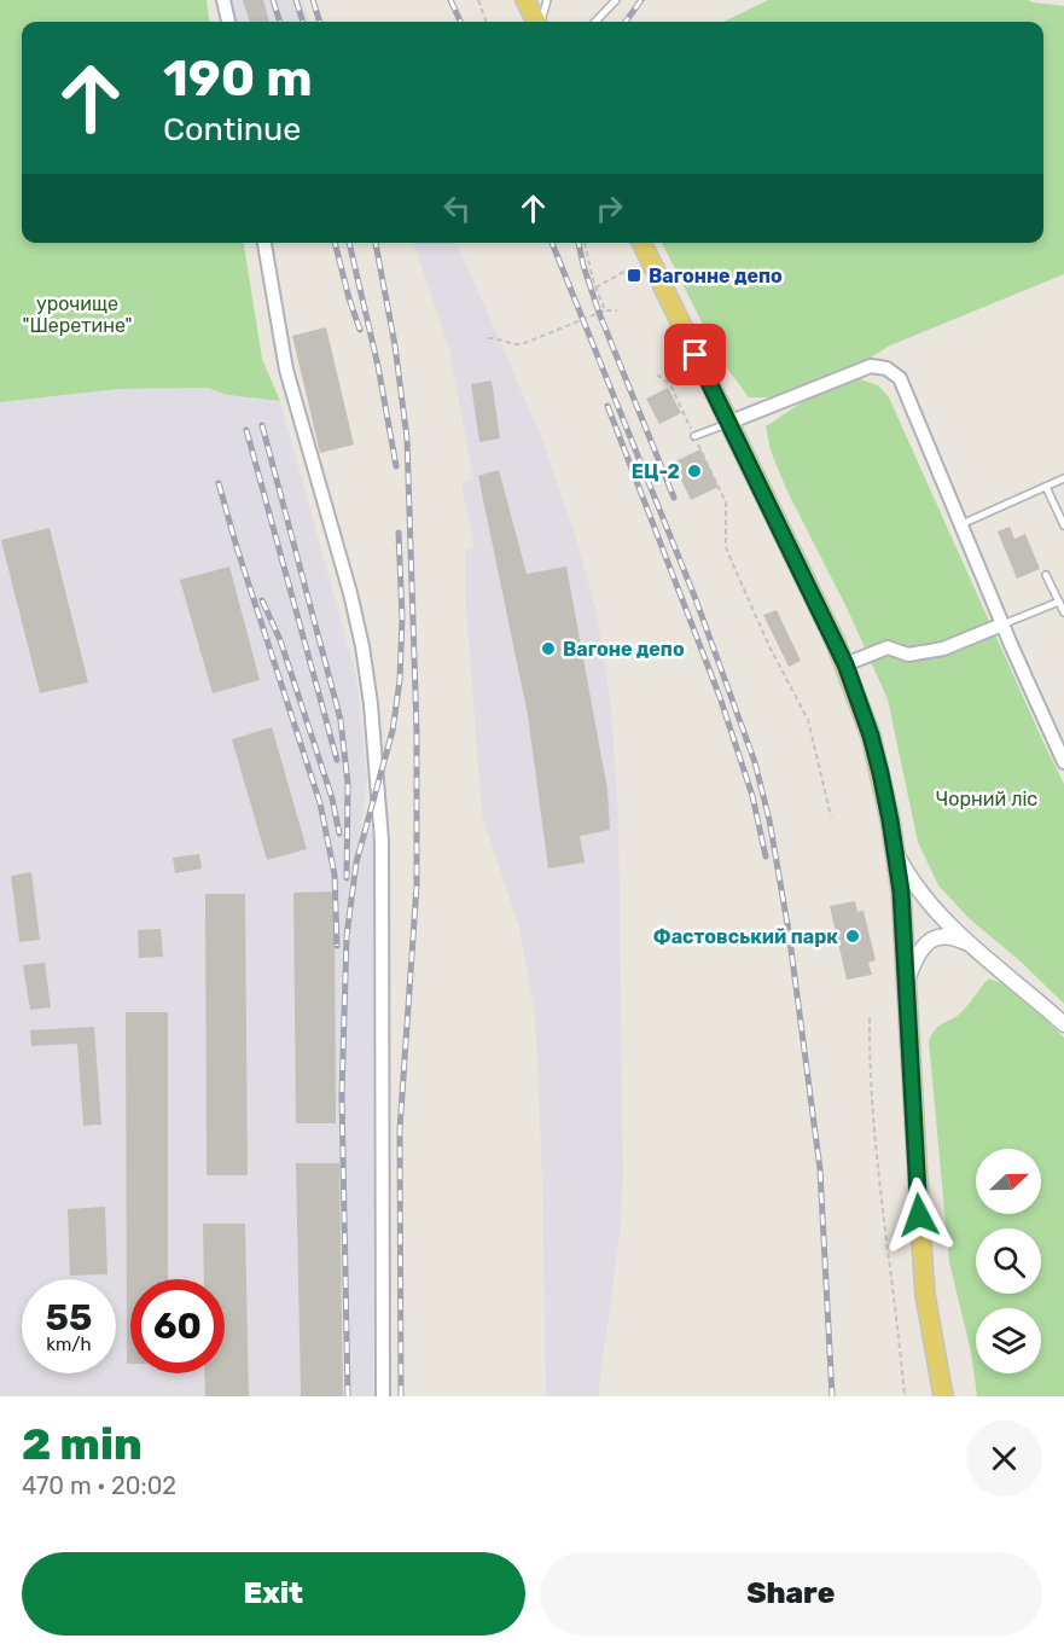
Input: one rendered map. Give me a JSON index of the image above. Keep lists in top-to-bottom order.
{
  "parks": ["урочище \"Шеретине\"", "Чорний ліс"],
  "places": {
    "transit": ["Вагонне депо"],
    "other": ["ЕЦ-2", "Вагоне депо", "Фастовський парк"]
  },
  "north": "right",
  "page": {
    "turn": ["190 m", "Continue"],
    "speed": "55 km/h",
    "limit": "60",
    "heading": ["2 min", "470 m · 20:02"],
    "buttons": ["Exit", "Share"]
  }
}
